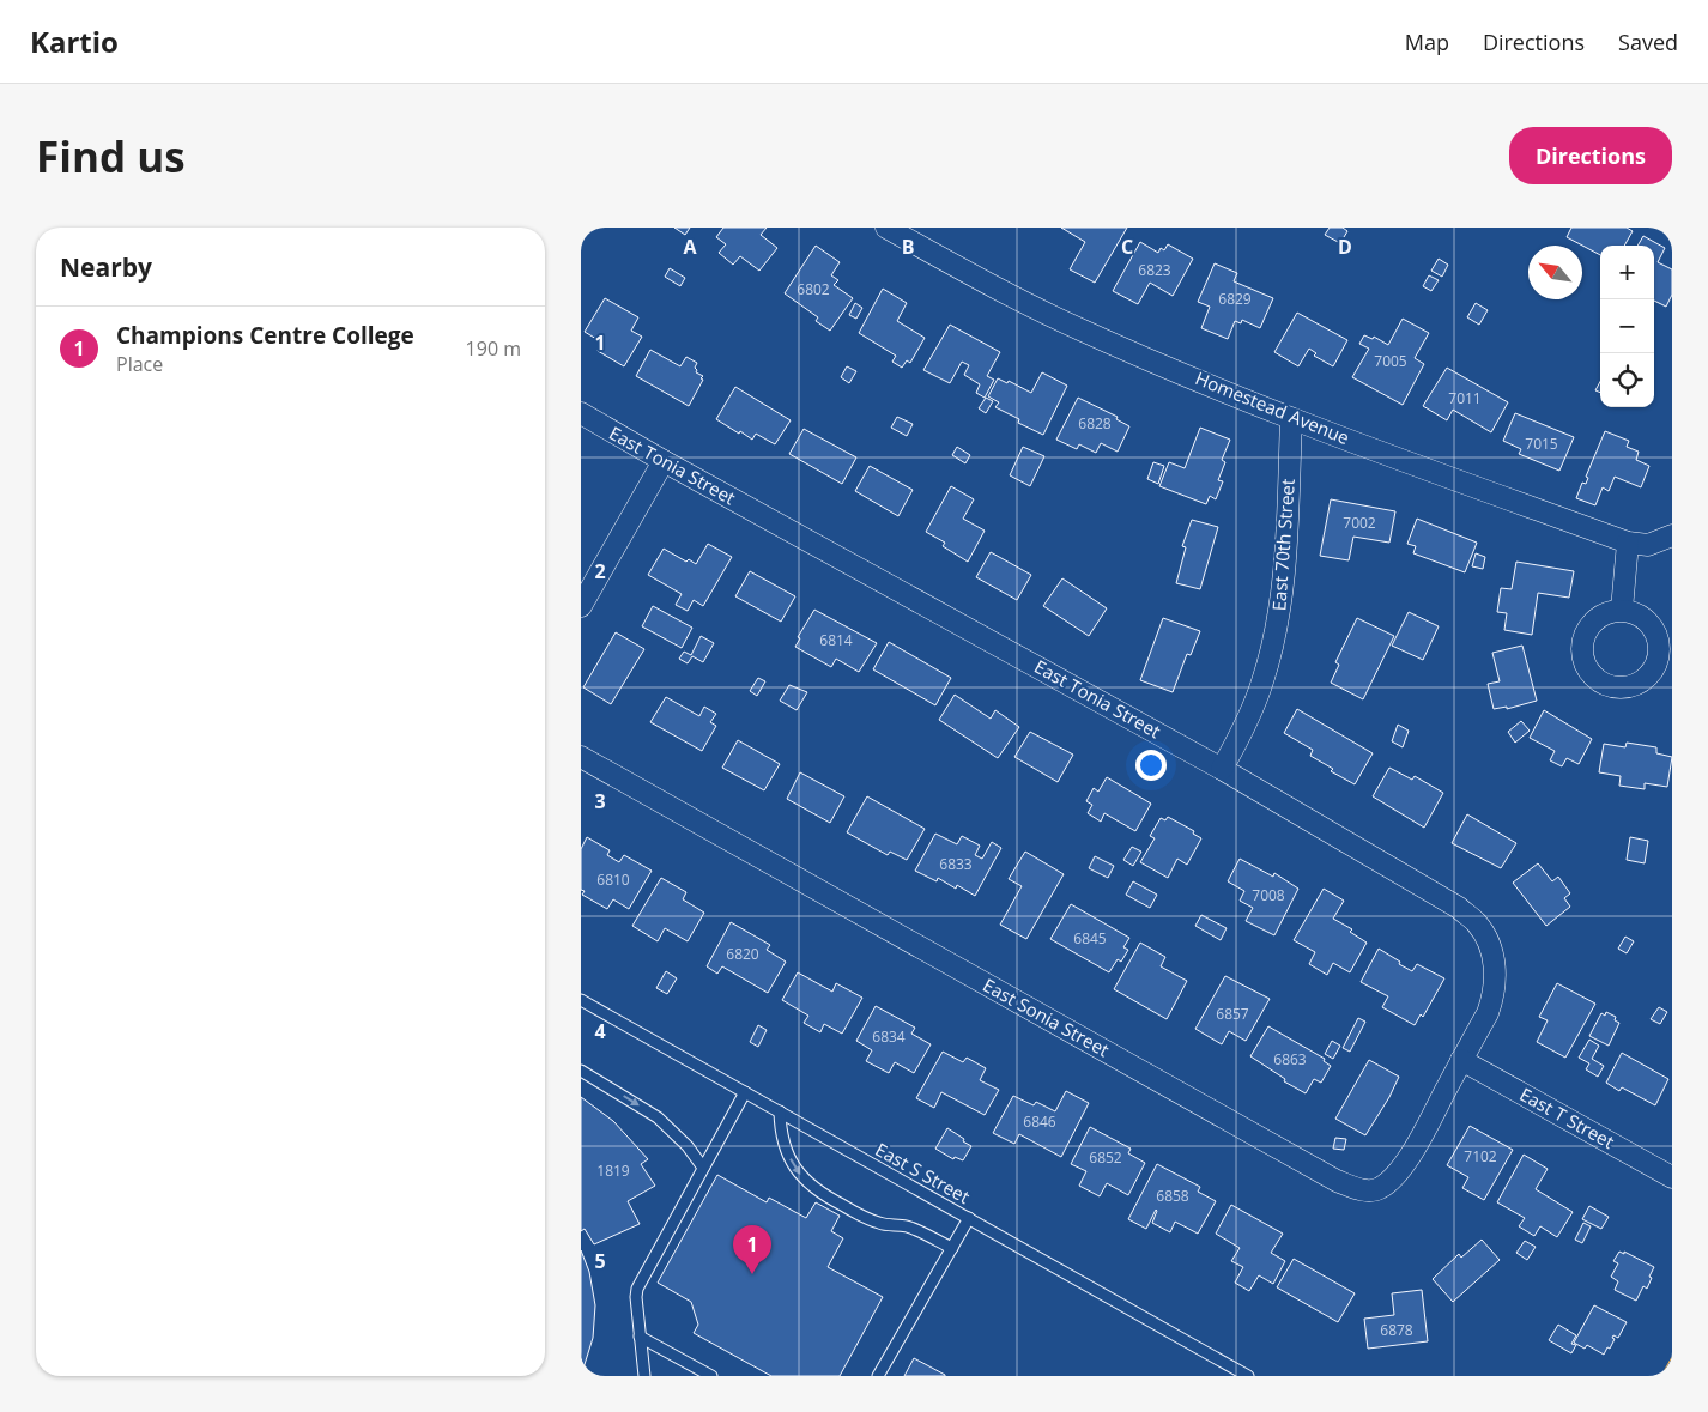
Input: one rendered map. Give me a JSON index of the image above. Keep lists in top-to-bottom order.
{
  "streets": {
    "street": [
      "Homestead Avenue",
      "East Tonia Street",
      "East 70th Street",
      "East Sonia Street",
      "East T Street"
    ],
    "lane": ["East S Street"]
  },
  "crossings": [
    ["Homestead Avenue", "East 70th Street"],
    ["East Tonia Street", "East 70th Street"],
    ["East Tonia Street", "East Sonia Street"],
    ["East Tonia Street", "East T Street"],
    ["East Sonia Street", "East T Street"]
  ],
  "house_numbers": [
    "6823",
    "6802",
    "6829",
    "7005",
    "7011",
    "6828",
    "7015",
    "7002",
    "6814",
    "6833",
    "6810",
    "7008",
    "6845",
    "6820",
    "6857",
    "6834",
    "6863",
    "6846",
    "7102",
    "6852",
    "1819",
    "6858",
    "6878"
  ],
  "north": "top left",
  "page": {
    "header": "Kartio",
    "nav": ["Map", "Directions", "Saved"],
    "buttons": "Directions",
    "title": "Find us",
    "heading": "Nearby",
    "map_buttons": ["+", "−"],
    "list": [
      {
        "mark": "1",
        "name": "Champions Centre College",
        "note": "Place",
        "value": "190 m"
      }
    ],
    "pins": "1"
  },
  "grid": {
    "columns": [
      "A",
      "B",
      "C",
      "D"
    ],
    "rows": [
      "1",
      "2",
      "3",
      "4",
      "5"
    ]
  }
}
